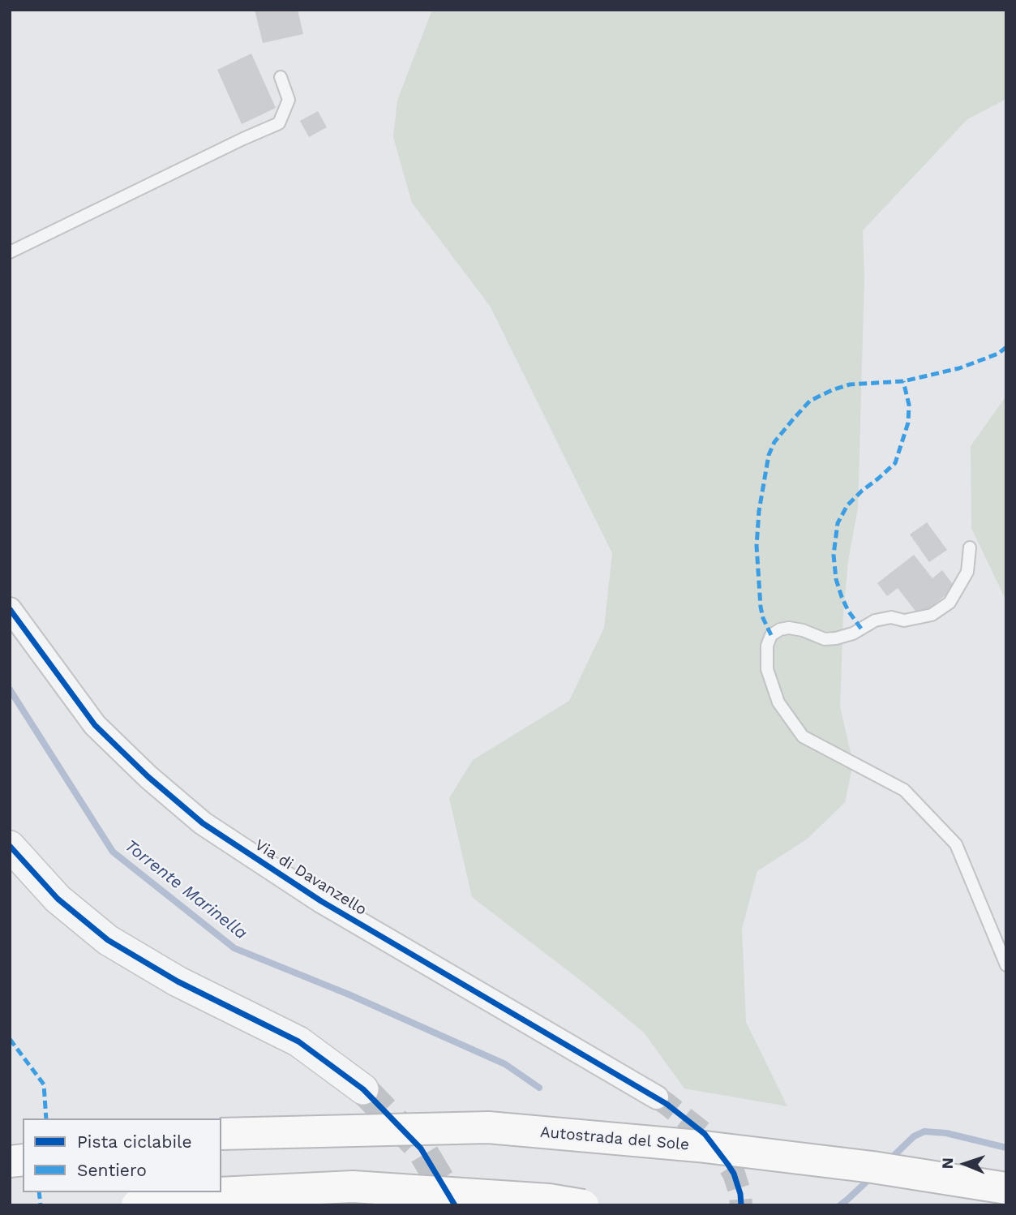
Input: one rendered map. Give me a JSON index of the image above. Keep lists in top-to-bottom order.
{
  "streets": {
    "highway": ["Autostrada del Sole"],
    "street": ["Via di Davanzello"]
  },
  "water": ["Torrente Marinella"],
  "legend": ["Pista ciclabile", "Sentiero"],
  "north": "left"
}
